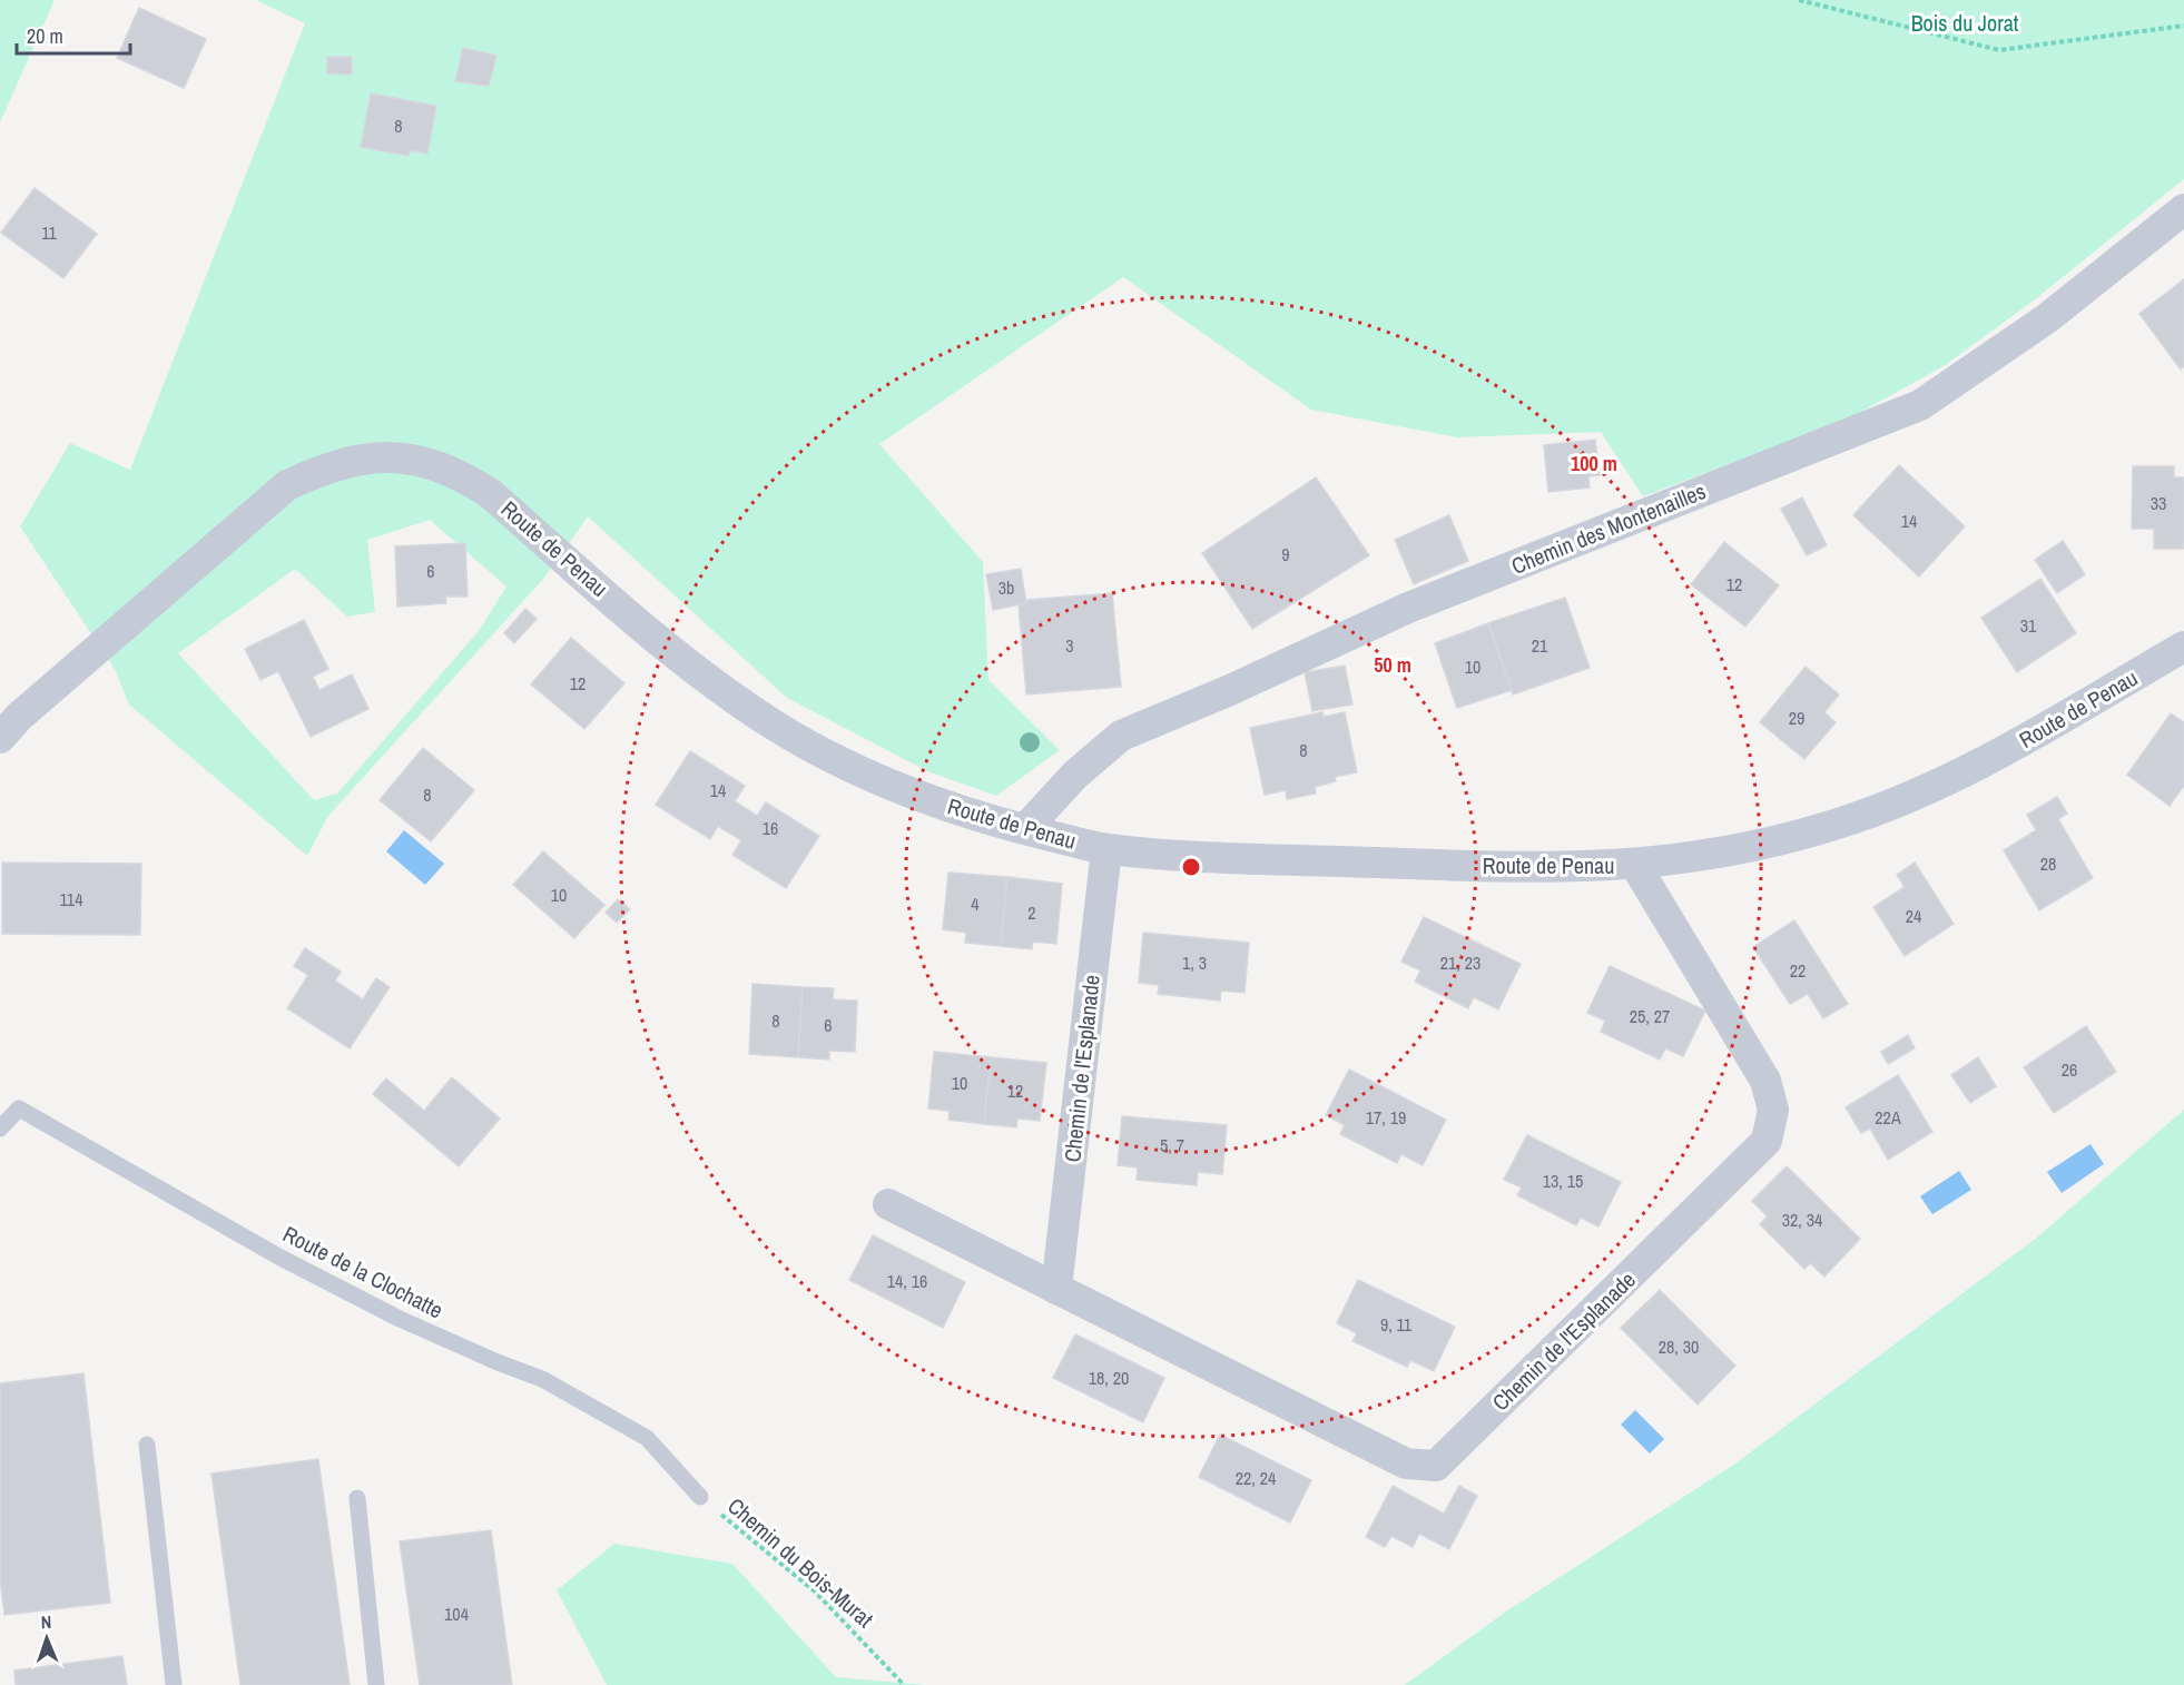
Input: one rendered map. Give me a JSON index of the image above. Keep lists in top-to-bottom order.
{
  "streets": {
    "street": ["Chemin des Montenailles", "Route de Penau", "Chemin de l'Esplanade"],
    "lane": ["Route de la Clochatte"],
    "path": ["Chemin du Bois-Murat"]
  },
  "crossings": [
    ["Chemin des Montenailles", "Route de Penau"],
    ["Route de Penau", "Chemin de l'Esplanade"],
    ["Route de la Clochatte", "Chemin du Bois-Murat"]
  ],
  "parks": ["Bois du Jorat"],
  "house_numbers": [
    "8",
    "11",
    "33",
    "14",
    "9",
    "6",
    "12",
    "3b",
    "31",
    "3",
    "21",
    "10",
    "12",
    "29",
    "8",
    "14",
    "8",
    "16",
    "28",
    "10",
    "114",
    "4",
    "2",
    "24",
    "1, 3",
    "21, 23",
    "22",
    "25, 27",
    "8",
    "6",
    "26",
    "10",
    "12",
    "17, 19",
    "22A",
    "5, 7",
    "13, 15",
    "32, 34",
    "14, 16",
    "9, 11",
    "28, 30",
    "18, 20",
    "22, 24",
    "104"
  ],
  "scale_bar": "20 m",
  "north": "top",
  "rings": ["100 m", "50 m"]
}
